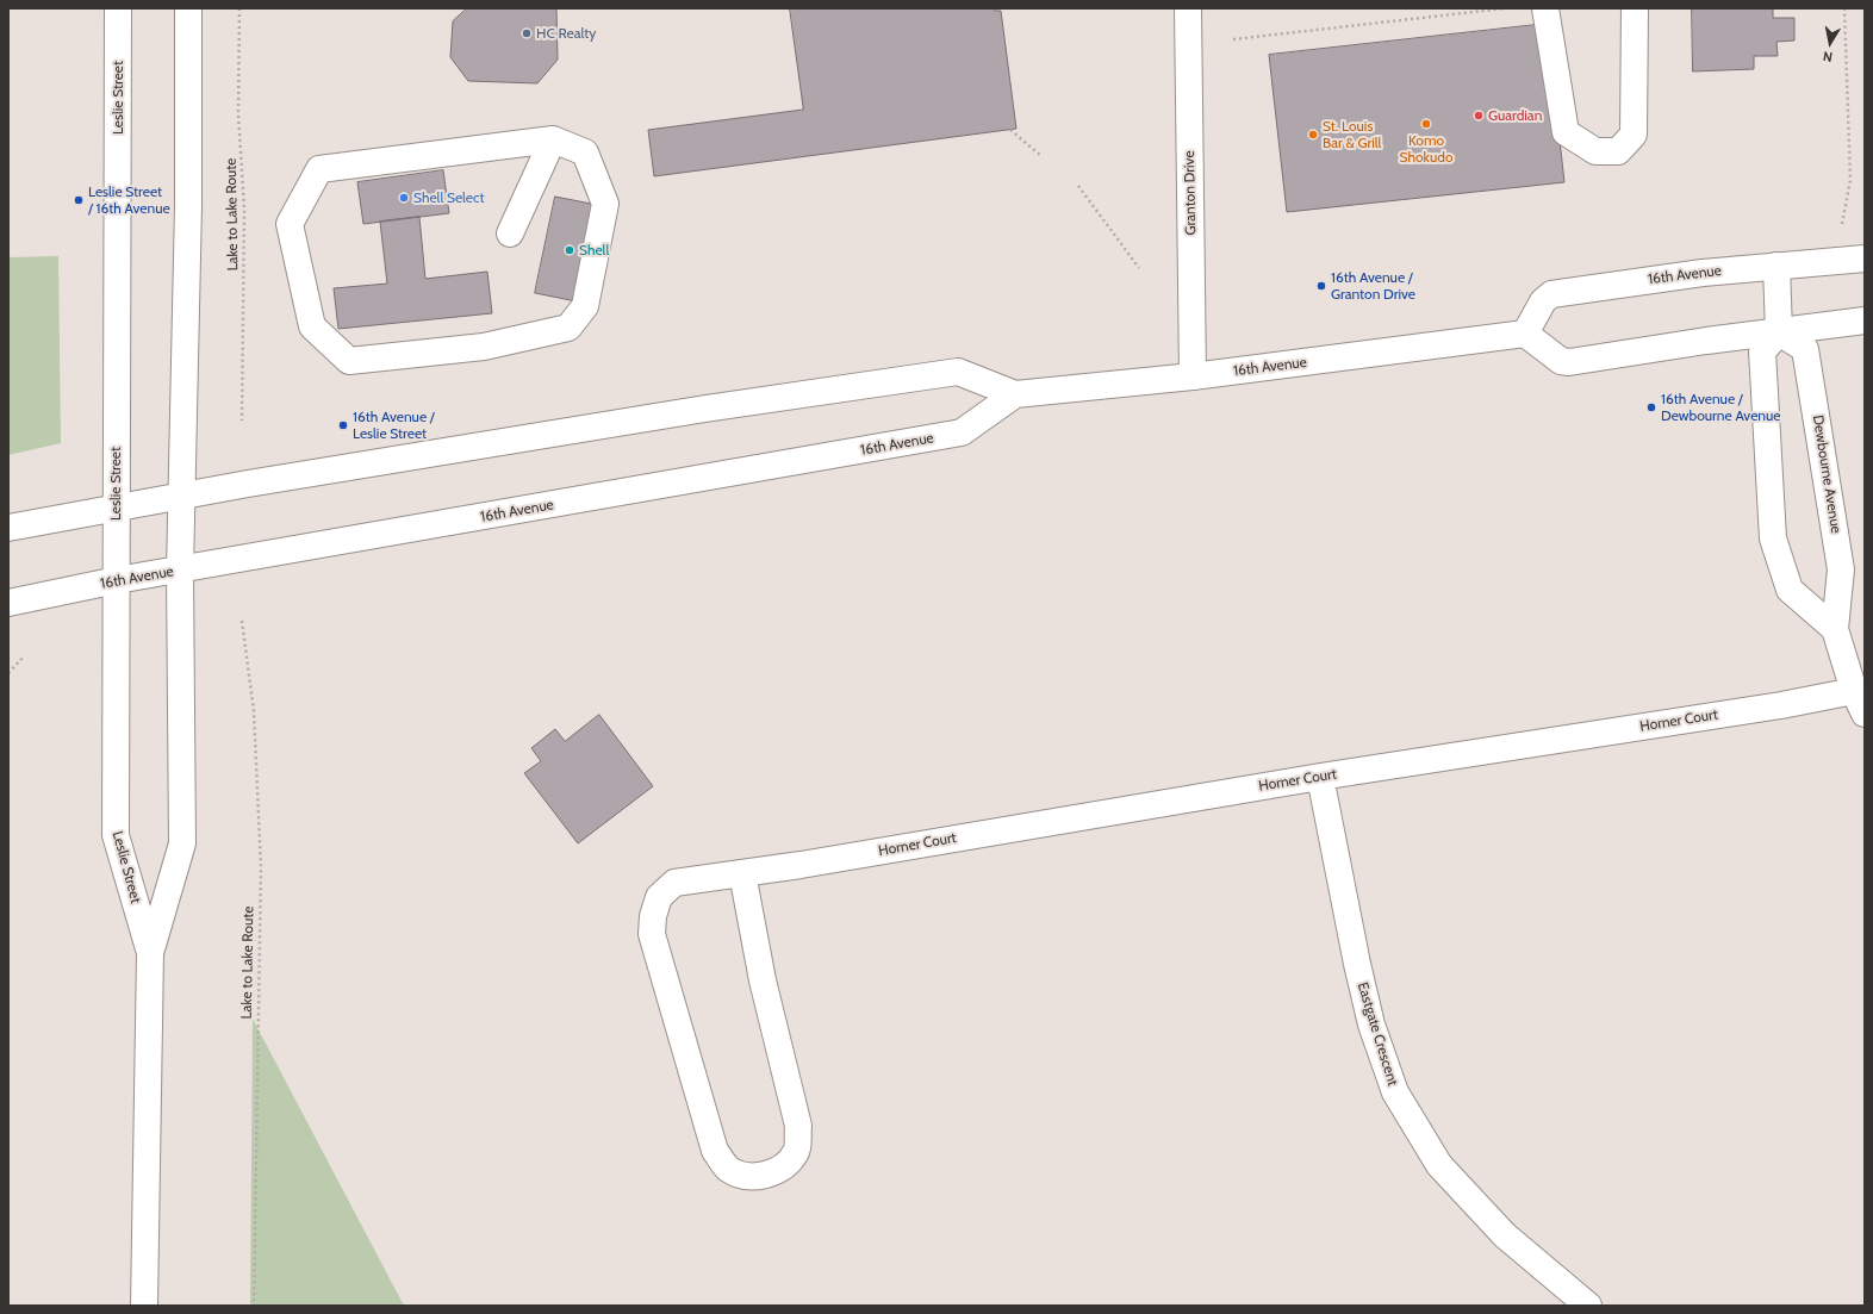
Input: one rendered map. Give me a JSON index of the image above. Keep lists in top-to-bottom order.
{
  "streets": {
    "main road": [
      "Leslie Street",
      "Granton Drive",
      "16th Avenue",
      "Dewbourne Avenue",
      "Horner Court",
      "Eastgate Crescent"
    ],
    "path": ["Lake to Lake Route"]
  },
  "crossings": [
    ["Leslie Street", "16th Avenue"],
    ["Granton Drive", "16th Avenue"],
    ["Dewbourne Avenue", "Horner Court"],
    ["Horner Court", "Eastgate Crescent"]
  ],
  "places": [
    "HC Realty",
    "Guardian",
    "Komo Shokudo",
    "St. Louis Bar & Grill",
    "Shell Select",
    "Leslie Street / 16th Avenue",
    "Shell",
    "16th Avenue / Granton Drive",
    "16th Avenue / Dewbourne Avenue",
    "16th Avenue / Leslie Street"
  ],
  "north": "bottom"
}
